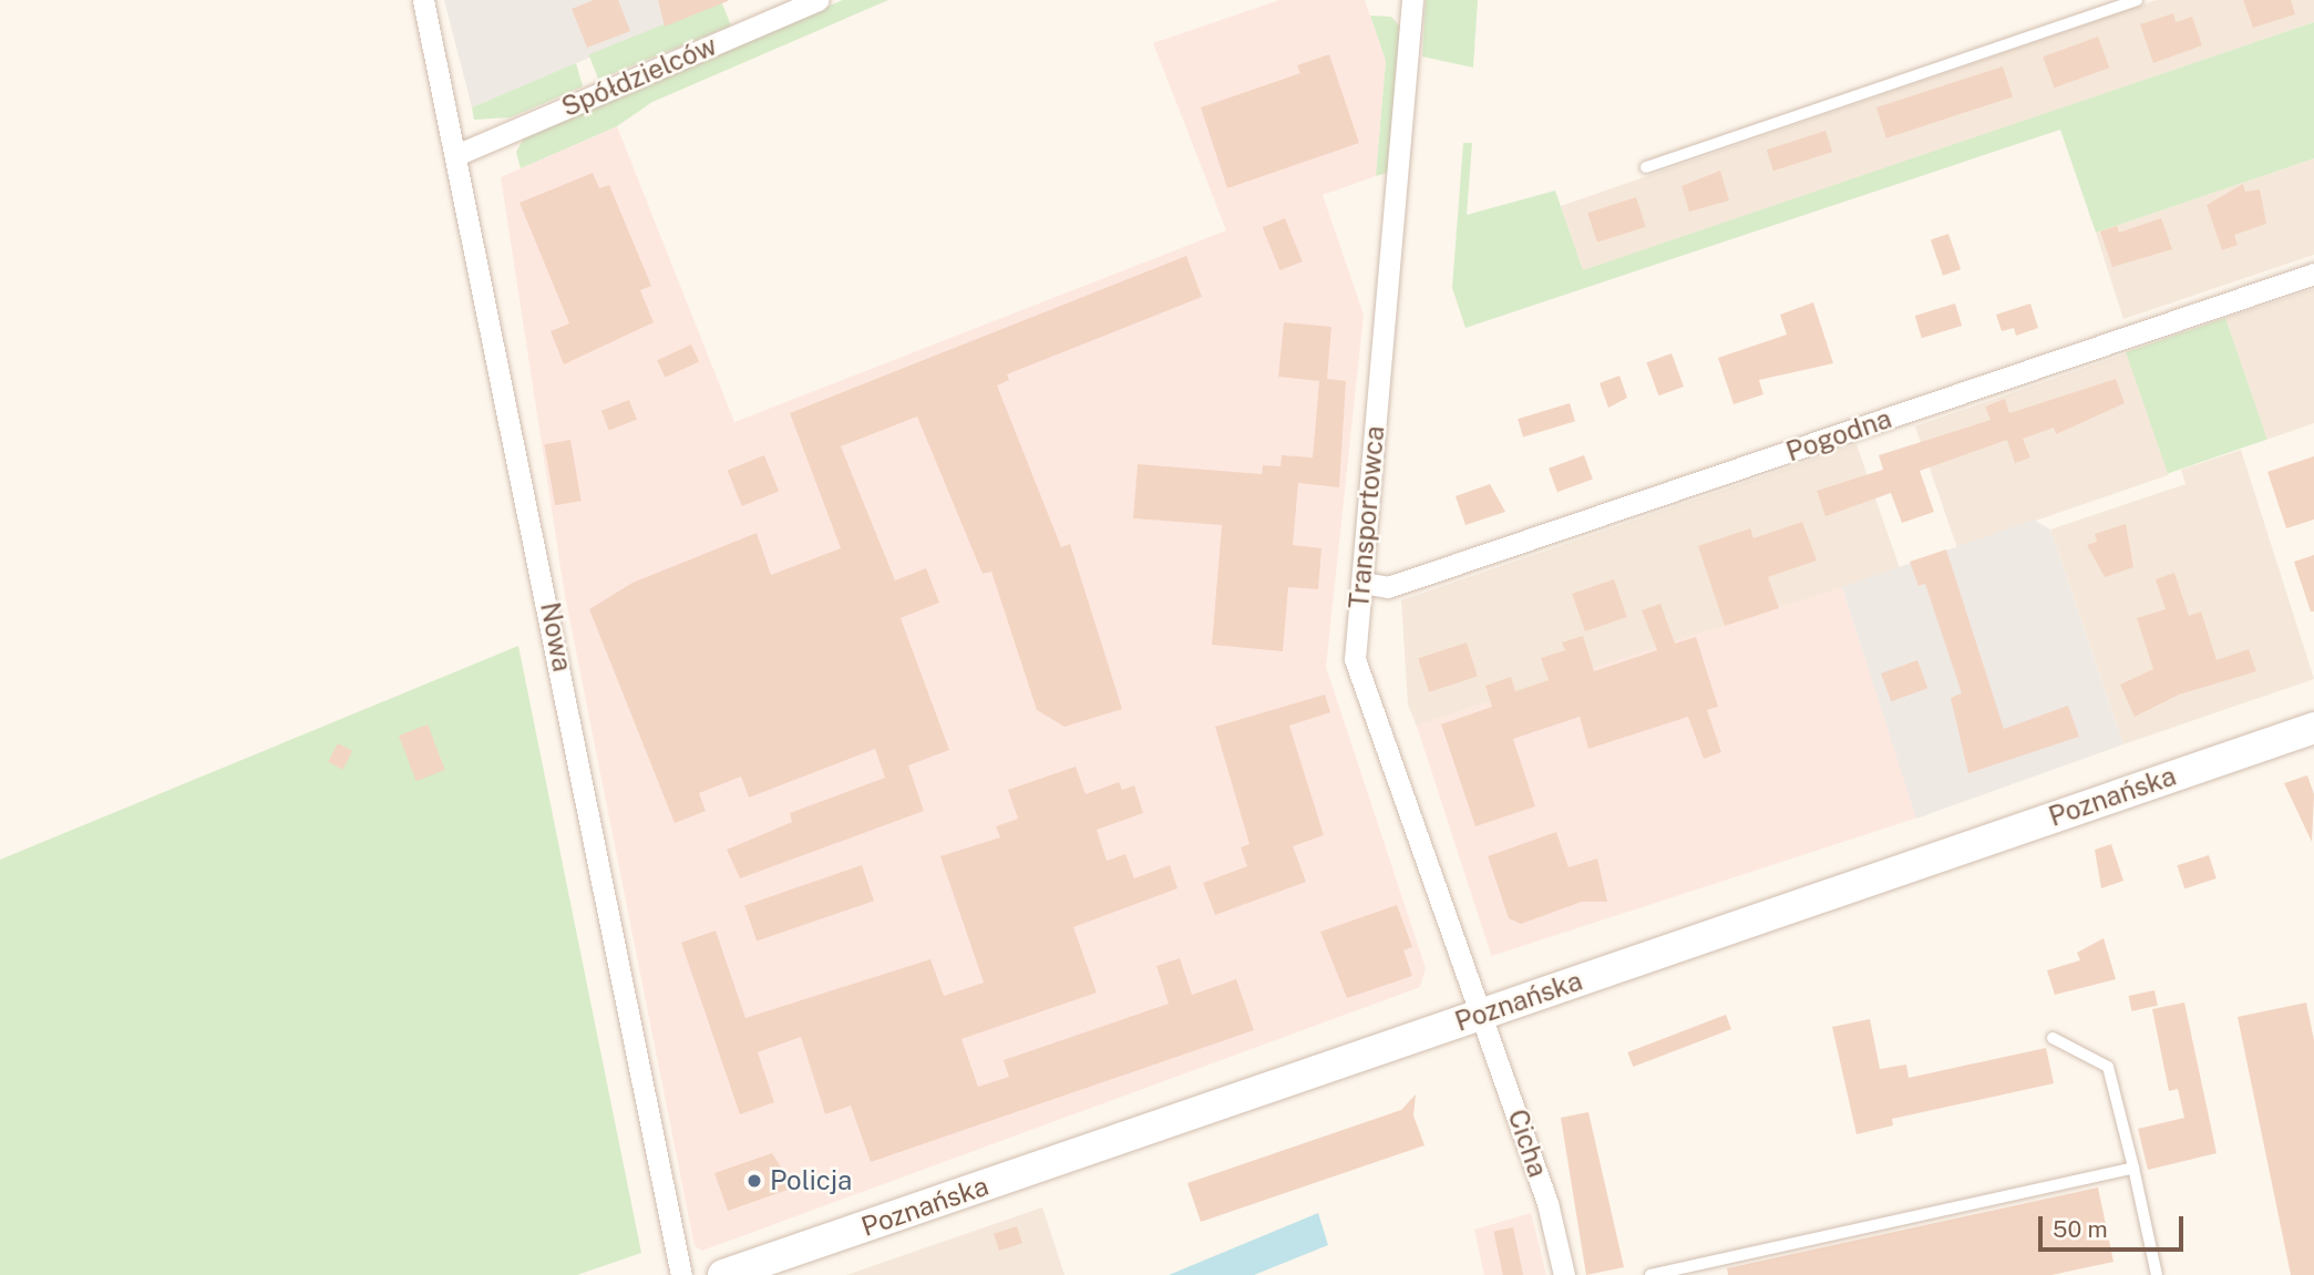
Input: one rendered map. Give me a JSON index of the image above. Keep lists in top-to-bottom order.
{
  "streets": {
    "main road": ["Poznańska"],
    "street": [
      "Spółdzielców",
      "Pogodna",
      "Transportowca",
      "Nowa",
      "Cicha"
    ]
  },
  "crossings": [
    ["Spółdzielców", "Nowa"],
    ["Pogodna", "Transportowca"],
    ["Transportowca", "Poznańska"],
    ["Transportowca", "Cicha"],
    ["Poznańska", "Cicha"]
  ],
  "places": ["Policja"],
  "scale_bar": "50 m"
}
